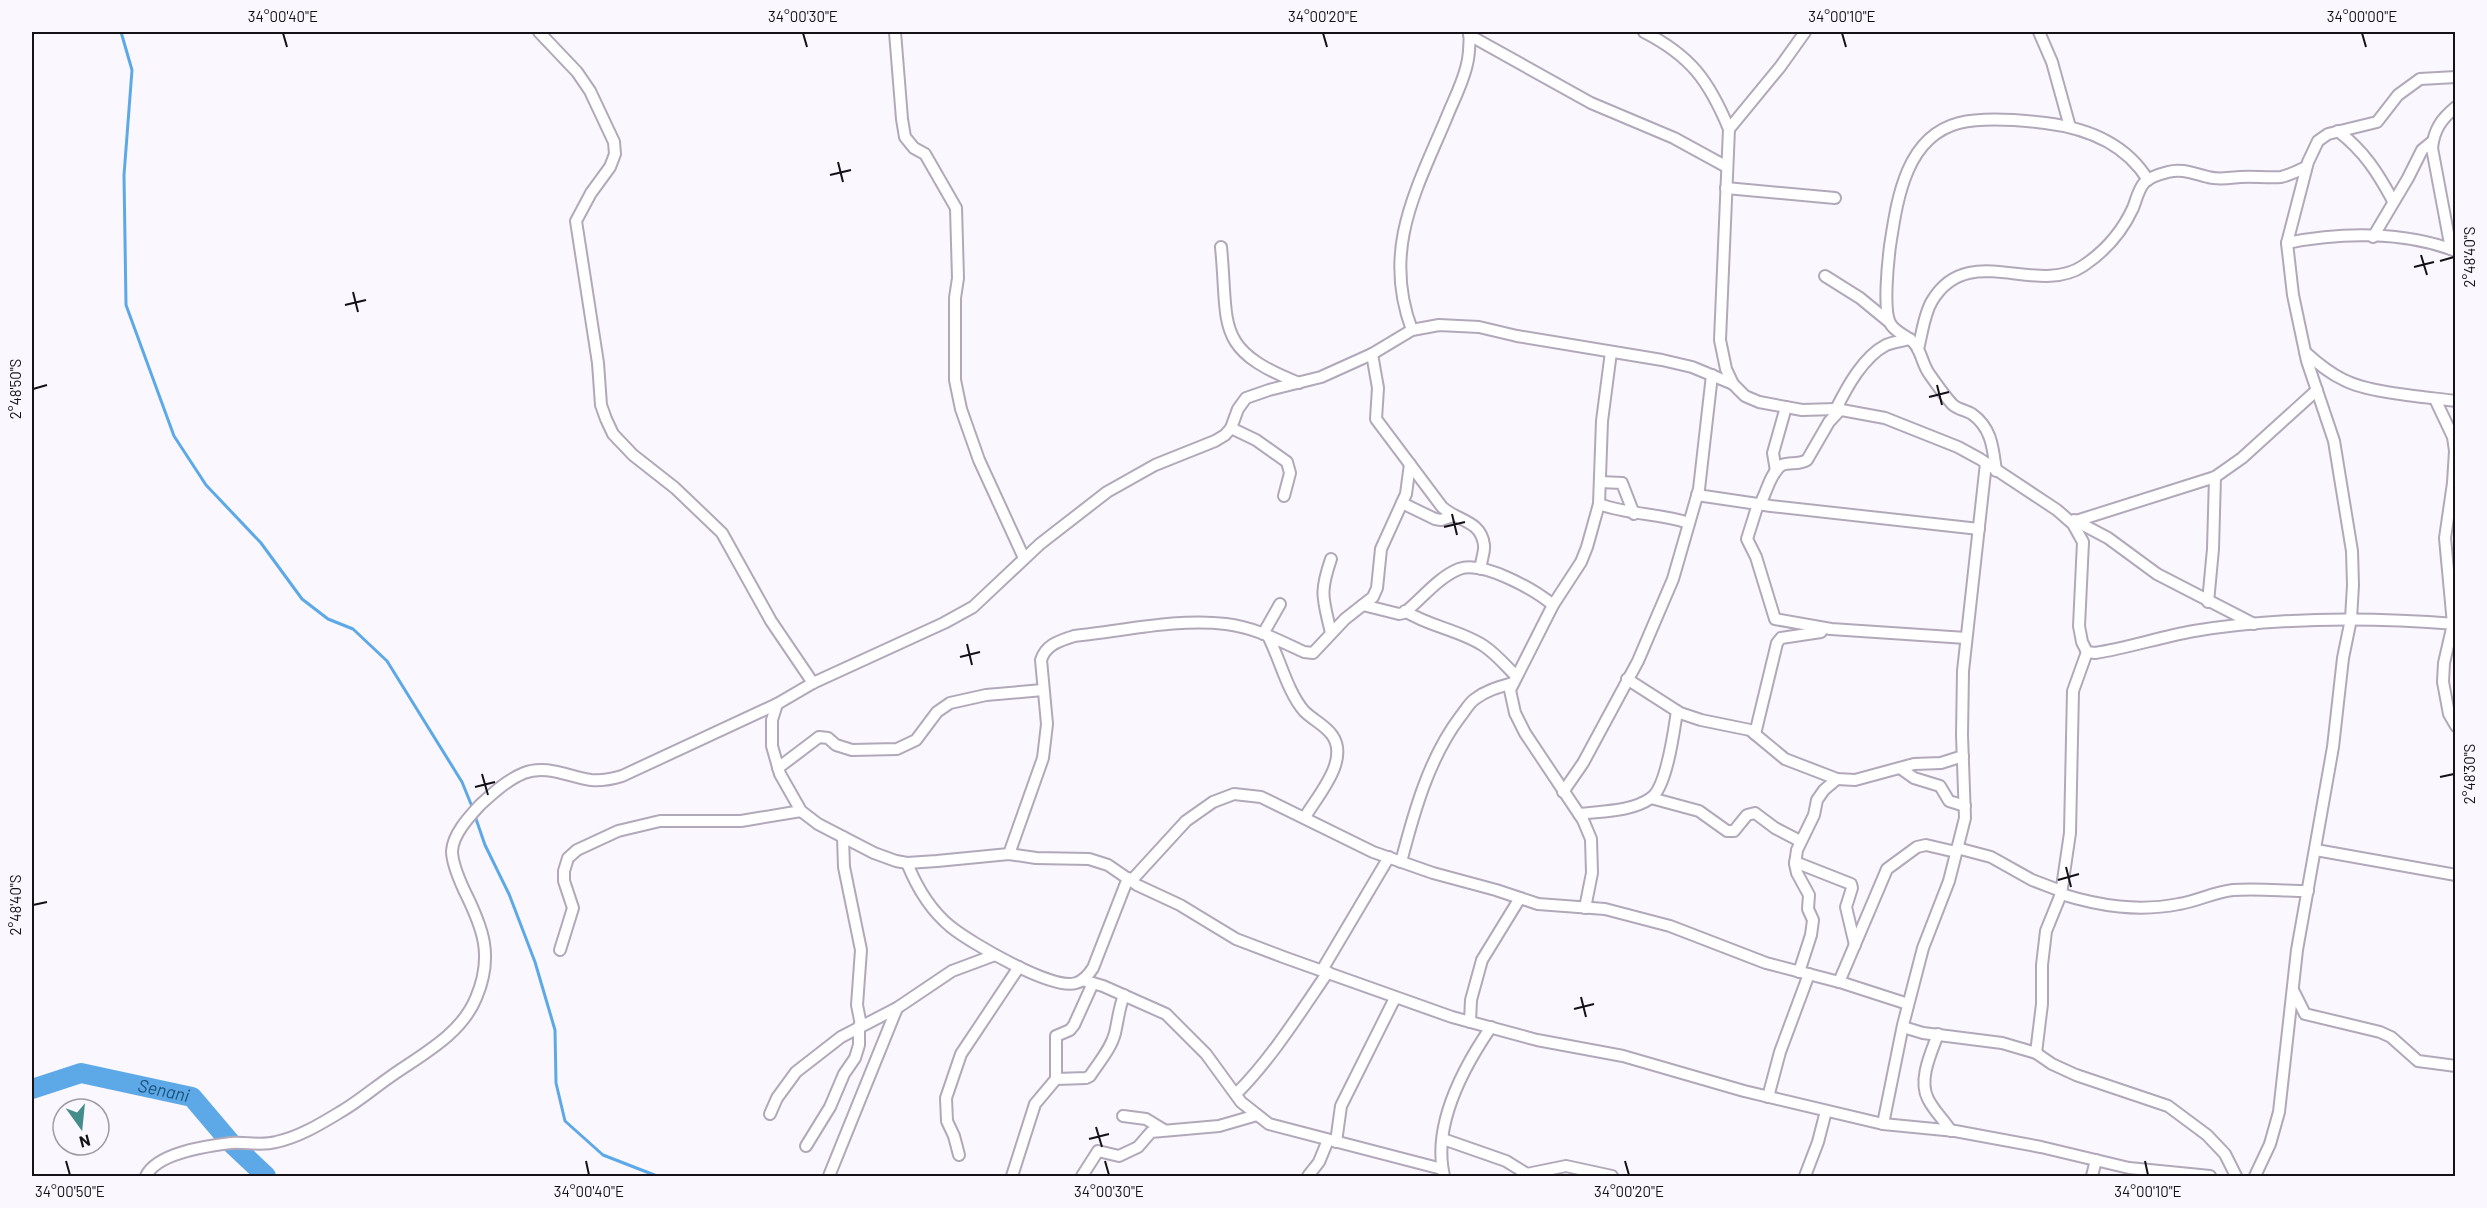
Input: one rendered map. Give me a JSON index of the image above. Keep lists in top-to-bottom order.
{
  "water": ["Senani"],
  "north": "bottom",
  "coordinates": [
    "34°00'40\"E",
    "34°00'30\"E",
    "34°00'20\"E",
    "34°00'10\"E",
    "34°00'00\"E",
    "2°48'40\"S",
    "2°48'50\"S",
    "2°48'30\"S",
    "34°00'50\"E"
  ]
}
